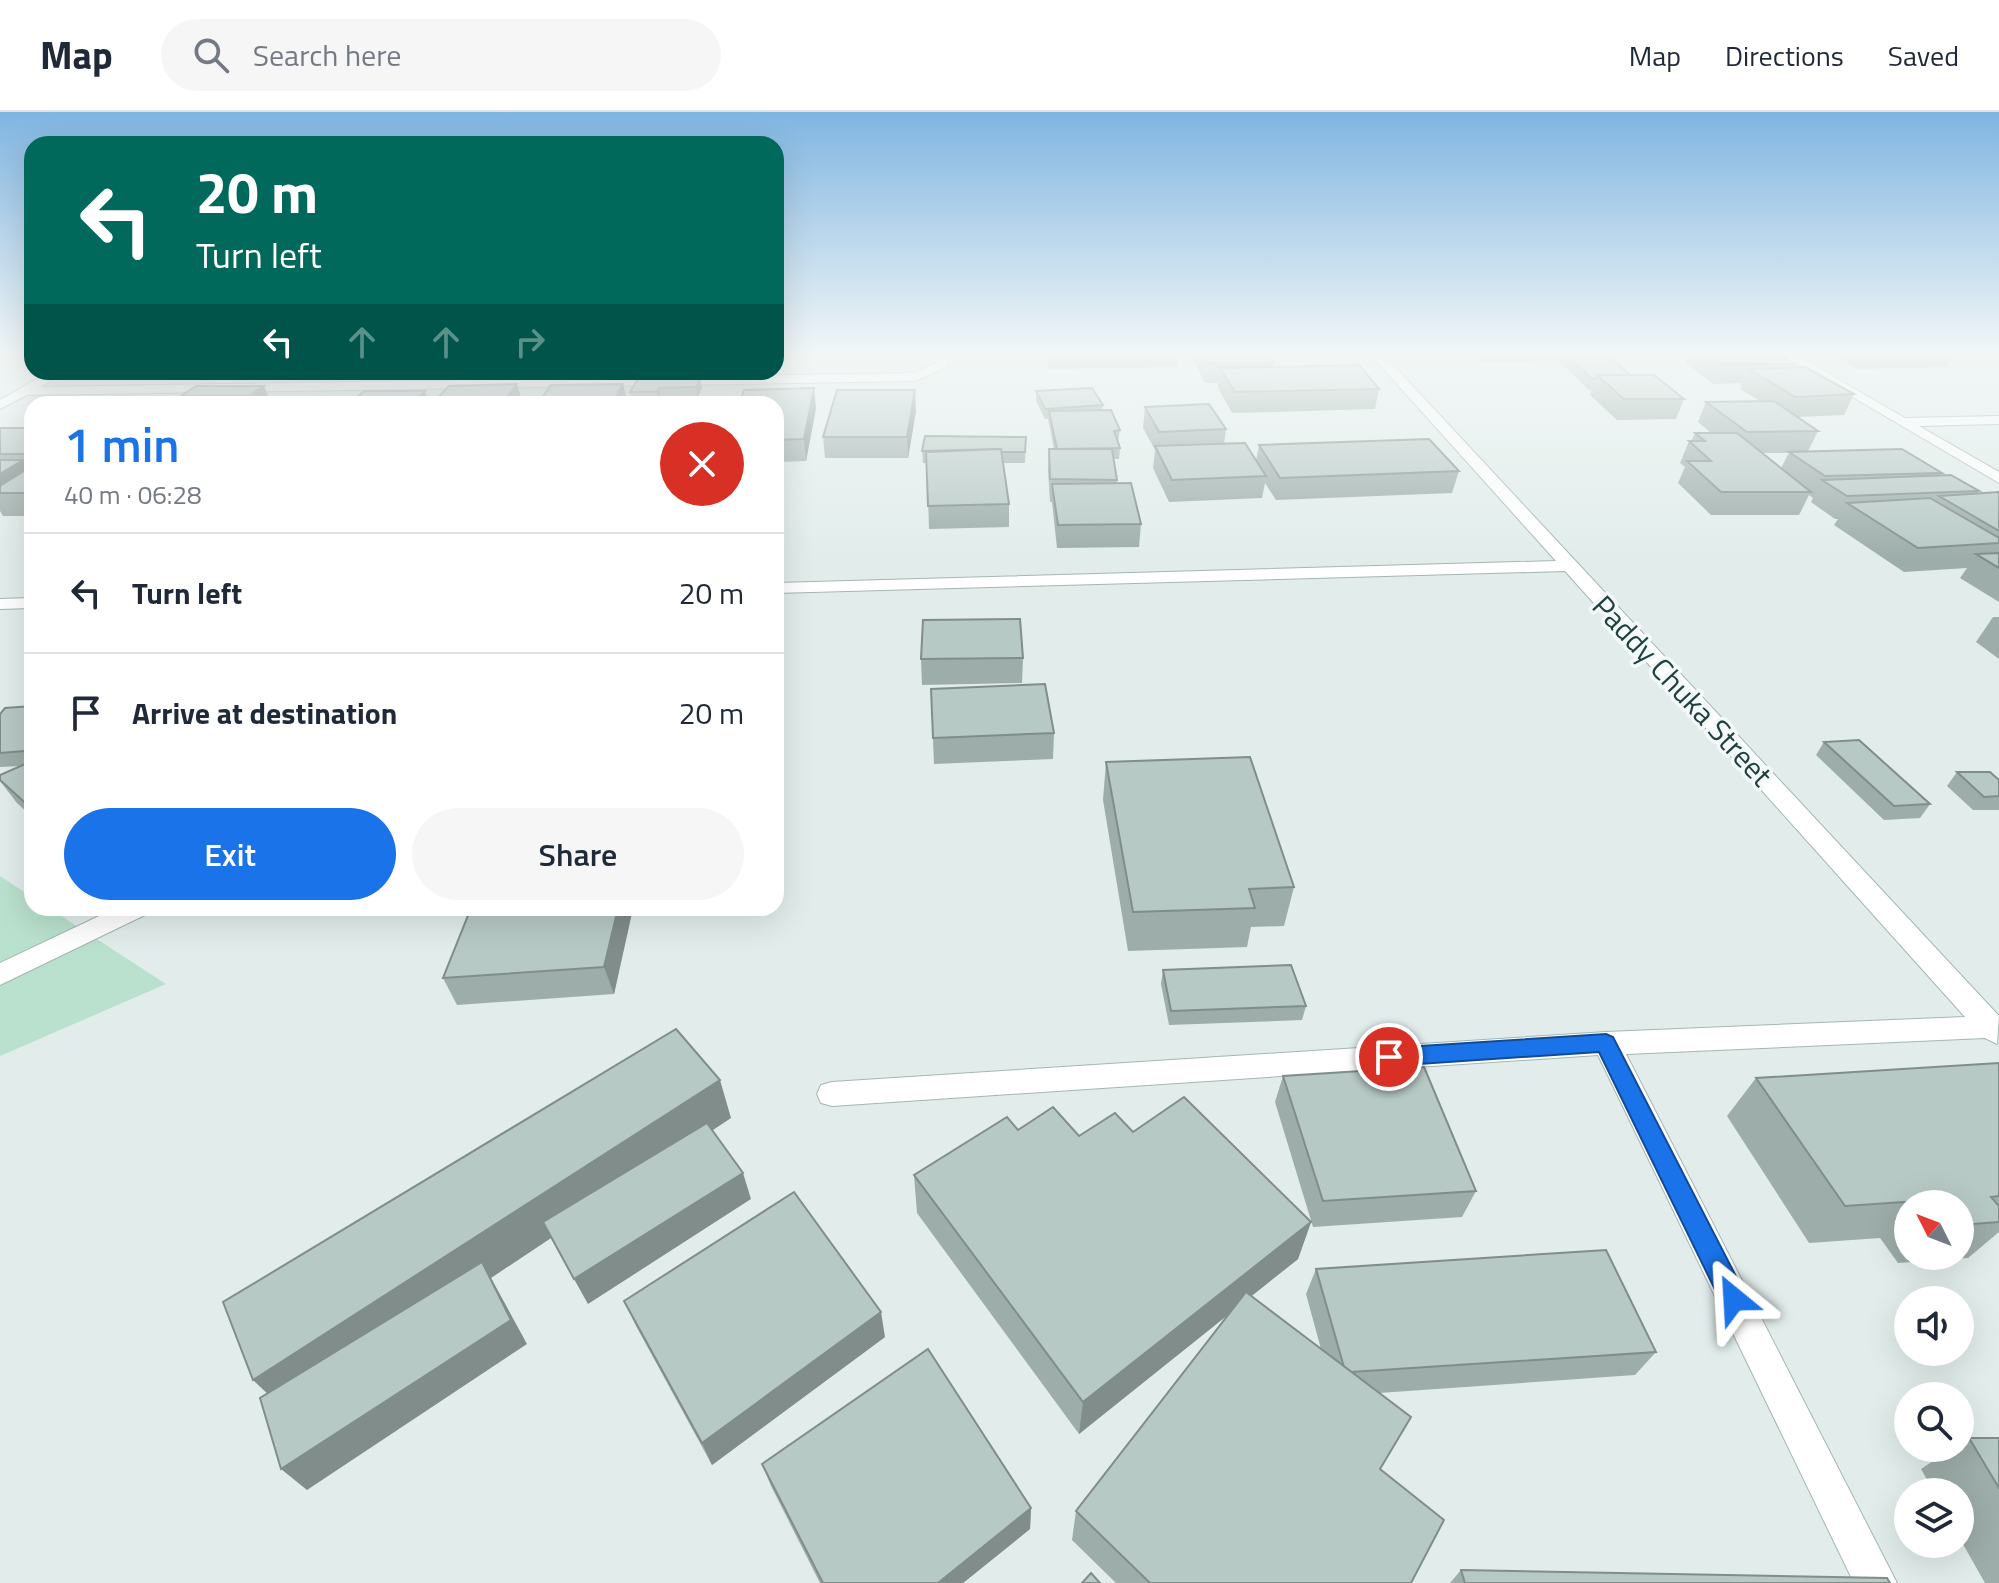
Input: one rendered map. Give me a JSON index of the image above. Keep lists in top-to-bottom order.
{
  "streets": {
    "street": ["Paddy Chuka Street"]
  },
  "north": "top left",
  "page": {
    "header": "Map",
    "search": "Search here",
    "nav": ["Map", "Directions", "Saved"],
    "turn": ["20 m", "Turn left"],
    "heading": ["1 min", "40 m · 06:28"],
    "list": [
      {
        "name": "Turn left",
        "value": "20 m"
      },
      {
        "name": "Arrive at destination",
        "value": "20 m"
      }
    ],
    "buttons": ["Exit", "Share"]
  }
}
